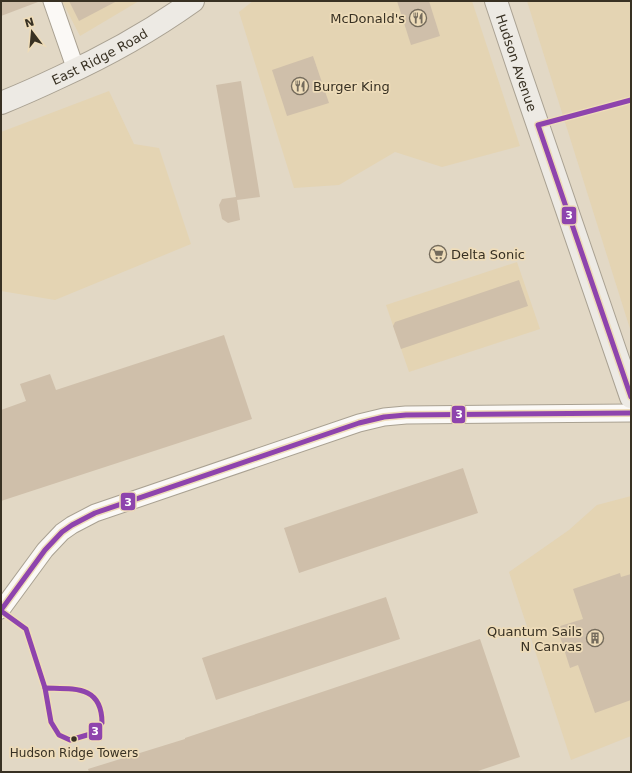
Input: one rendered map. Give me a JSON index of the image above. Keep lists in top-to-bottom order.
{
  "streets": {
    "main road": ["East Ridge Road", "Hudson Avenue"]
  },
  "places": {
    "restaurant": ["McDonald's", "Burger King"],
    "supermarket": ["Delta Sonic"],
    "building": ["Quantum Sails N Canvas"],
    "other": ["Hudson Ridge Towers"]
  },
  "lines": ["transit line 3"],
  "north": "top"
}
